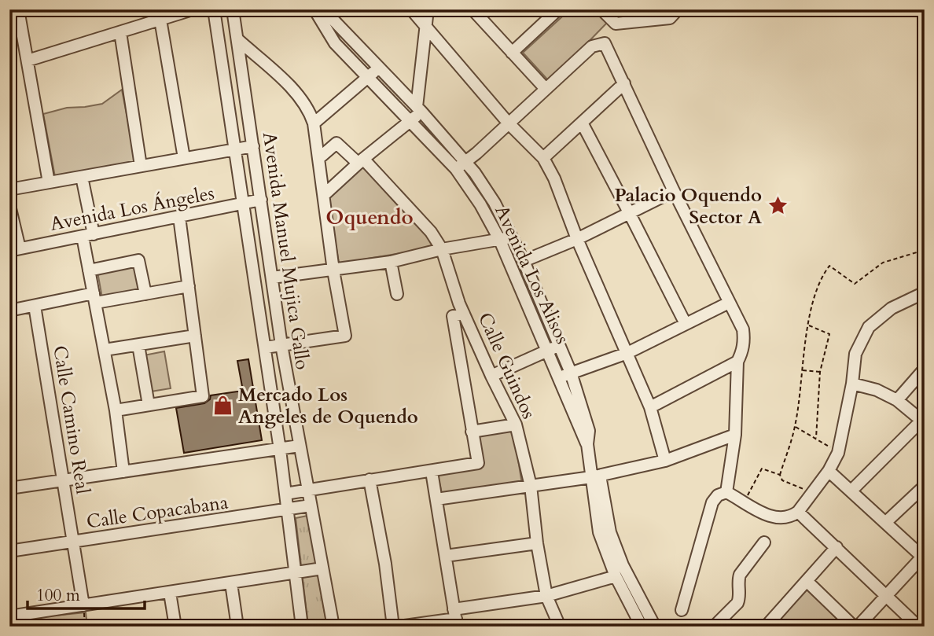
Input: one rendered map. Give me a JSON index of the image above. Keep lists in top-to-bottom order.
{
  "streets": {
    "street": [
      "Avenida Los Ángeles",
      "Avenida Manuel Mujica Gallo",
      "Avenida Los Alisos",
      "Calle Guindos",
      "Calle Camino Real",
      "Calle Copacabana"
    ]
  },
  "crossings": [
    ["Avenida Los Ángeles", "Avenida Manuel Mujica Gallo"],
    ["Avenida Manuel Mujica Gallo", "Calle Copacabana"],
    ["Calle Camino Real", "Calle Copacabana"]
  ],
  "districts": ["Oquendo"],
  "places": {
    "place": ["Palacio Oquendo Sector A"],
    "shop": ["Mercado Los Angeles de Oquendo"]
  },
  "scale_bar": "100 m"
}
